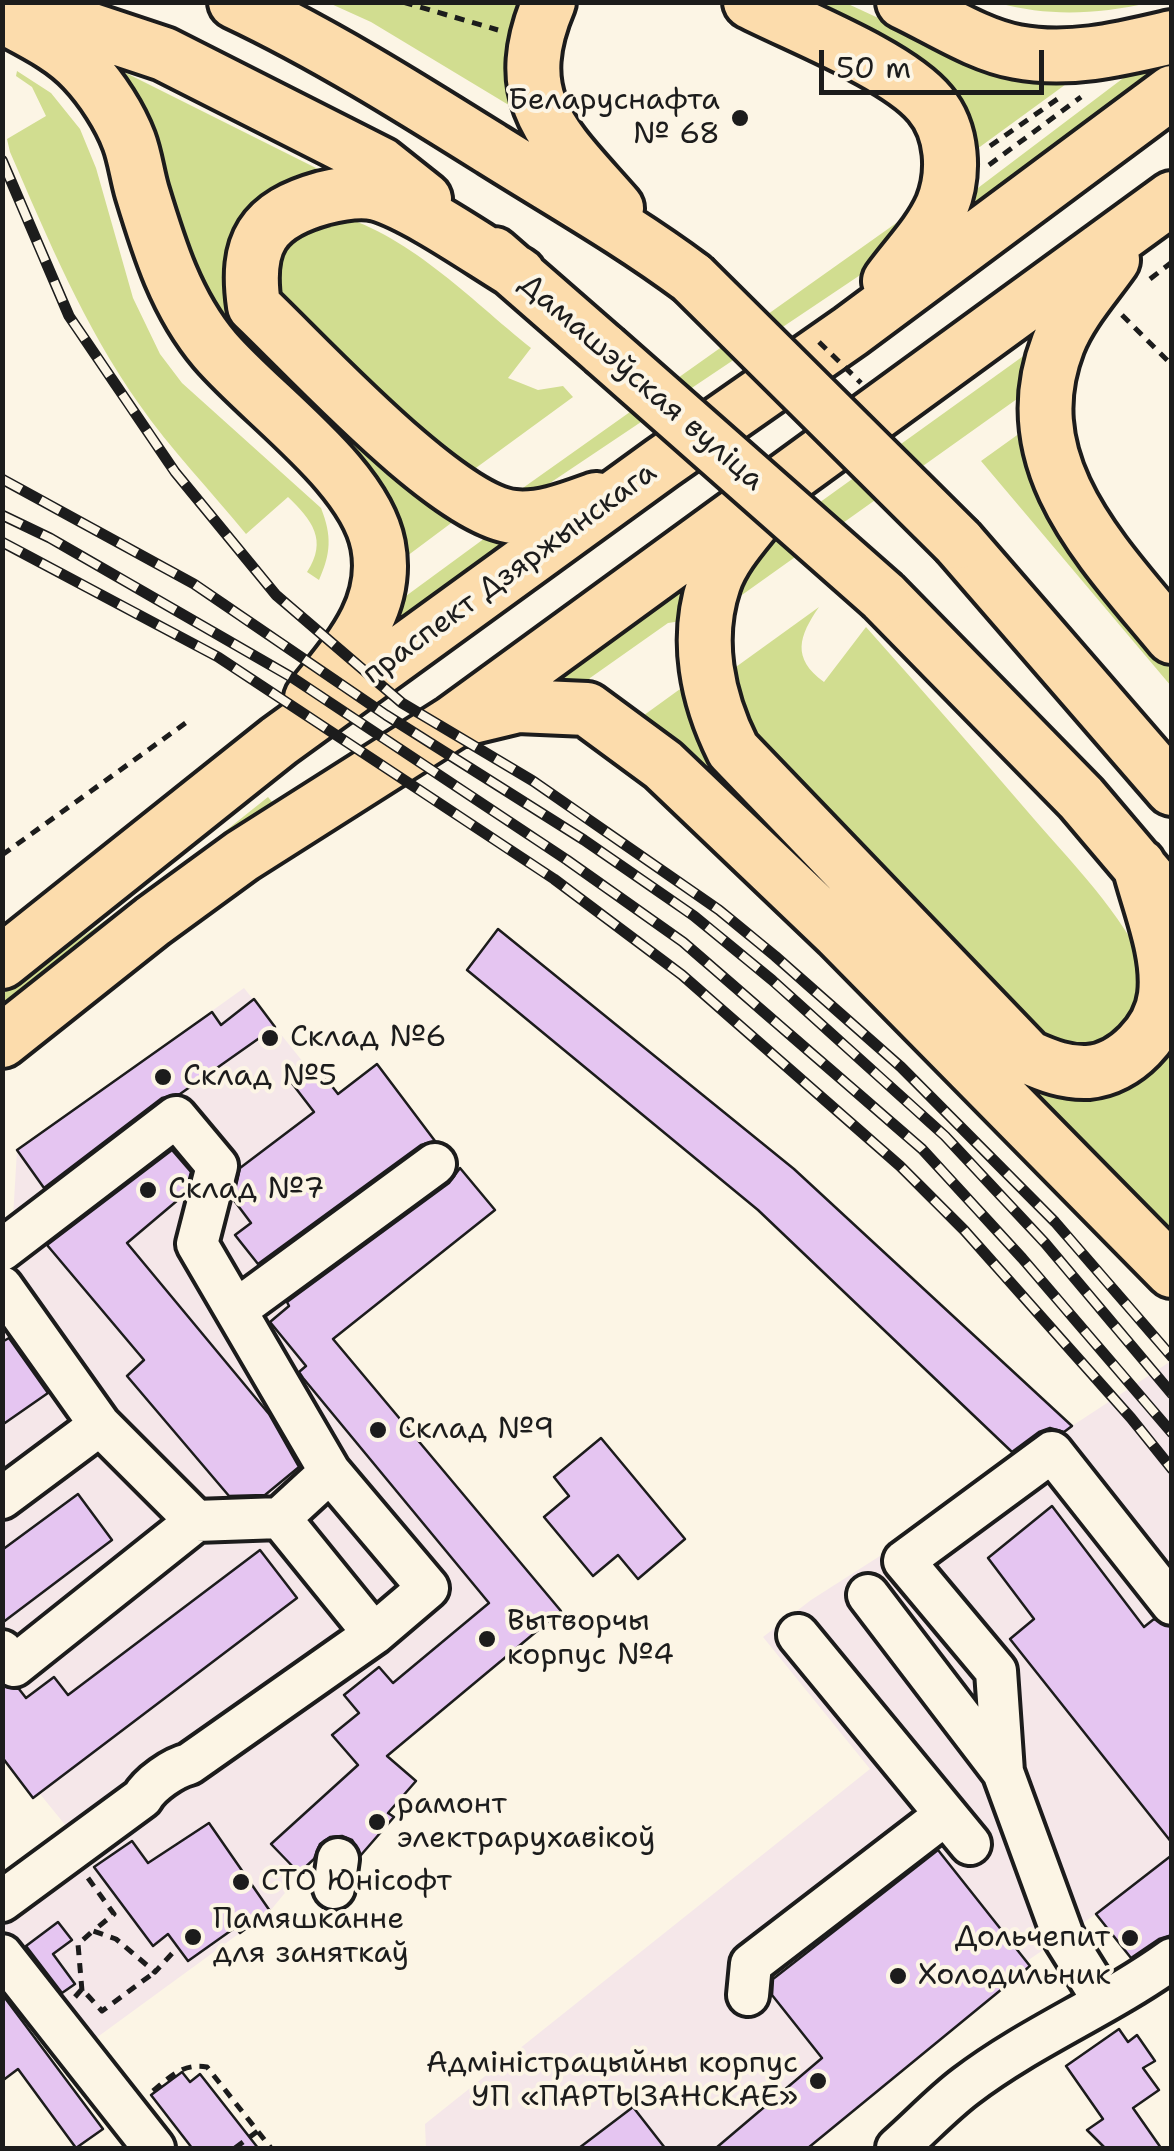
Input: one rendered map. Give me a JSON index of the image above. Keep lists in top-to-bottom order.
{
  "streets": {
    "main road": ["Дамашэўская вуліца", "праспект Дзяржынскага"]
  },
  "places": [
    "Беларуснафта № 68",
    "Склад №6",
    "Склад №5",
    "Склад №7",
    "Склад №9",
    "Вытворчы корпус №4",
    "рамонт электрарухавікоў",
    "СТО Юнісофт",
    "Памяшканне для заняткаў",
    "Дольчепит",
    "Холодильник",
    "Адміністрацыйны корпус УП «ПАРТЫЗАНСКАЕ»"
  ],
  "scale_bar": "50 m"
}
